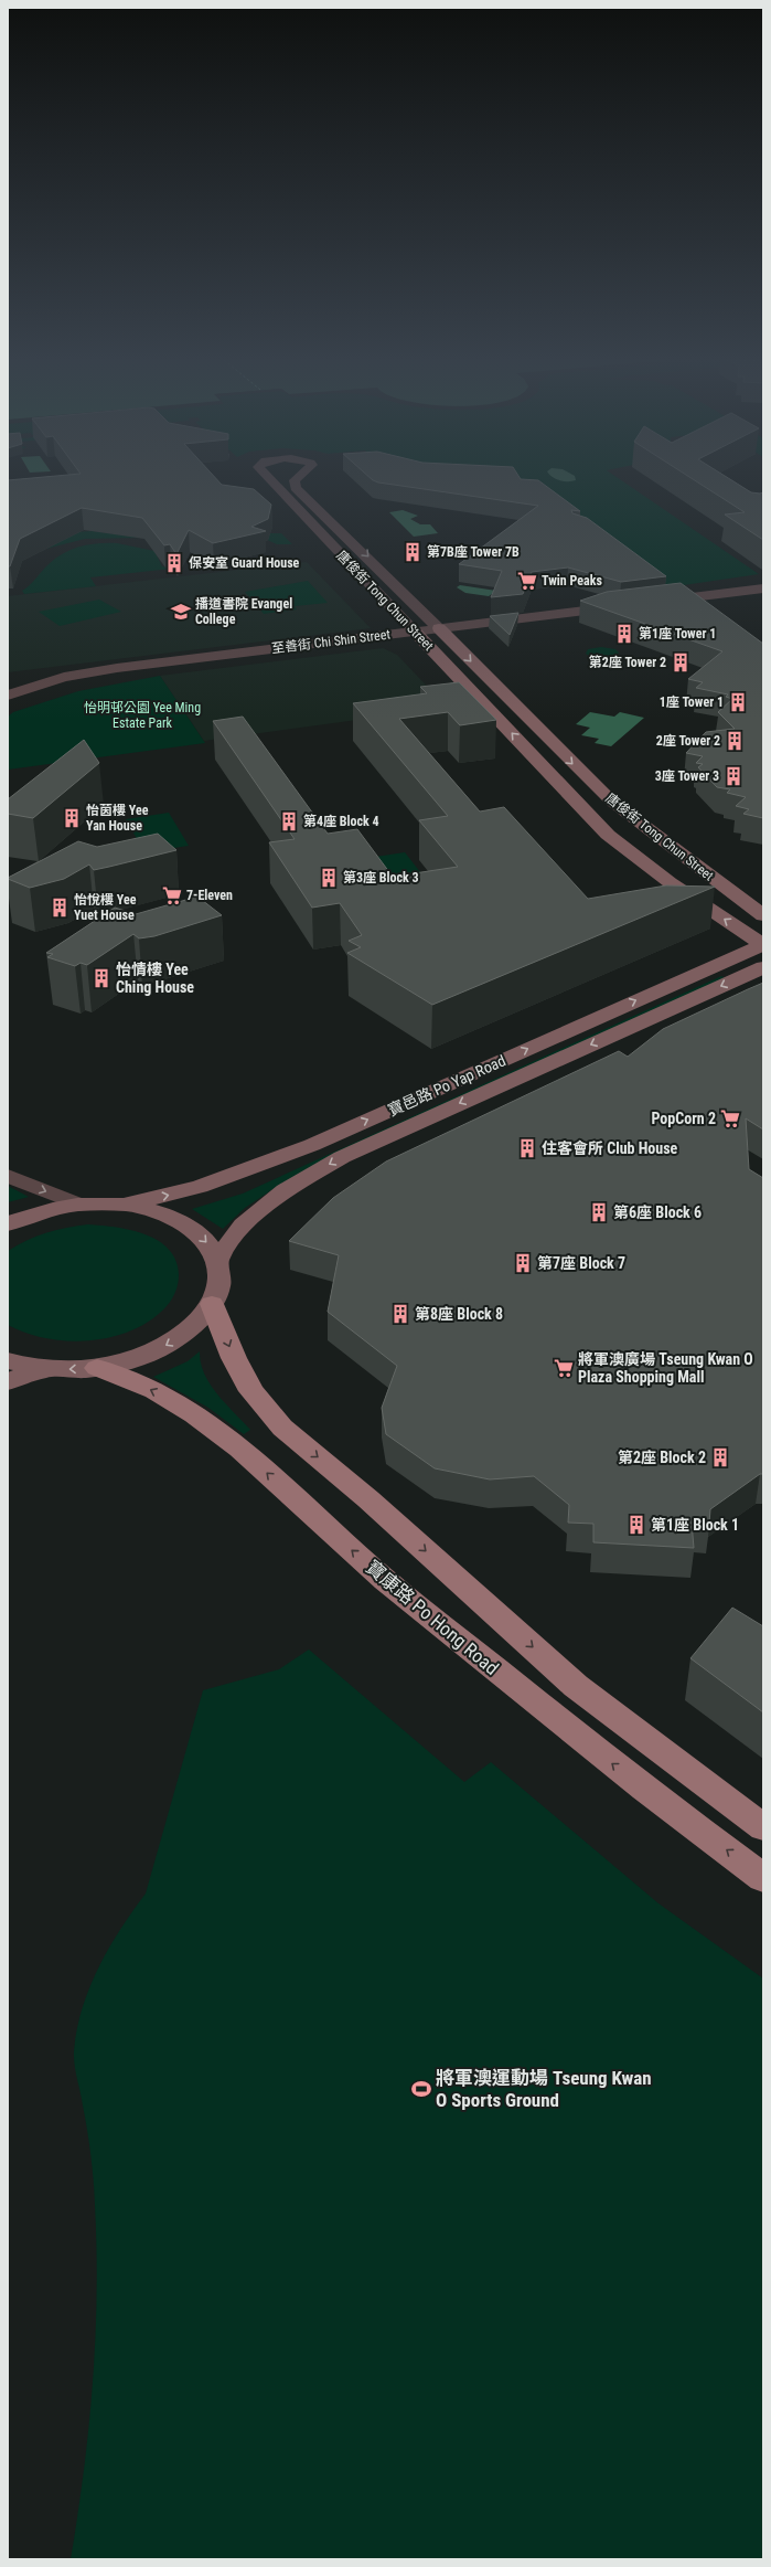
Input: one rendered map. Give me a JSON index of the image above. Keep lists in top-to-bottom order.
{
  "streets": {
    "main road": ["唐俊街 Tong Chun Street", "寶邑路 Po Yap Road", "寶康路 Po Hong Road"],
    "street": ["至善街 Chi Shin Street"]
  },
  "crossings": [
    ["唐俊街 Tong Chun Street", "至善街 Chi Shin Street"],
    ["唐俊街 Tong Chun Street", "寶邑路 Po Yap Road"],
    ["寶邑路 Po Yap Road", "寶康路 Po Hong Road"]
  ],
  "parks": ["怡明邨公園 Yee Ming Estate Park"],
  "places": {
    "building": [
      "第7B座 Tower 7B",
      "保安室 Guard House",
      "第1座 Tower 1",
      "第2座 Tower 2",
      "1座 Tower 1",
      "2座 Tower 2",
      "3座 Tower 3",
      "怡茵樓 Yee Yan House",
      "第4座 Block 4",
      "第3座 Block 3",
      "怡悅樓 Yee Yuet House",
      "怡情樓 Yee Ching House",
      "住客會所 Club House",
      "第6座 Block 6",
      "第7座 Block 7",
      "第8座 Block 8",
      "第2座 Block 2",
      "第1座 Block 1"
    ],
    "supermarket": [
      "Twin Peaks",
      "7-Eleven",
      "PopCorn 2",
      "將軍澳廣場 Tseung Kwan O Plaza Shopping Mall"
    ],
    "school or university": ["播道書院 Evangel College"],
    "sports": ["將軍澳運動場 Tseung Kwan O Sports Ground"]
  }
}
